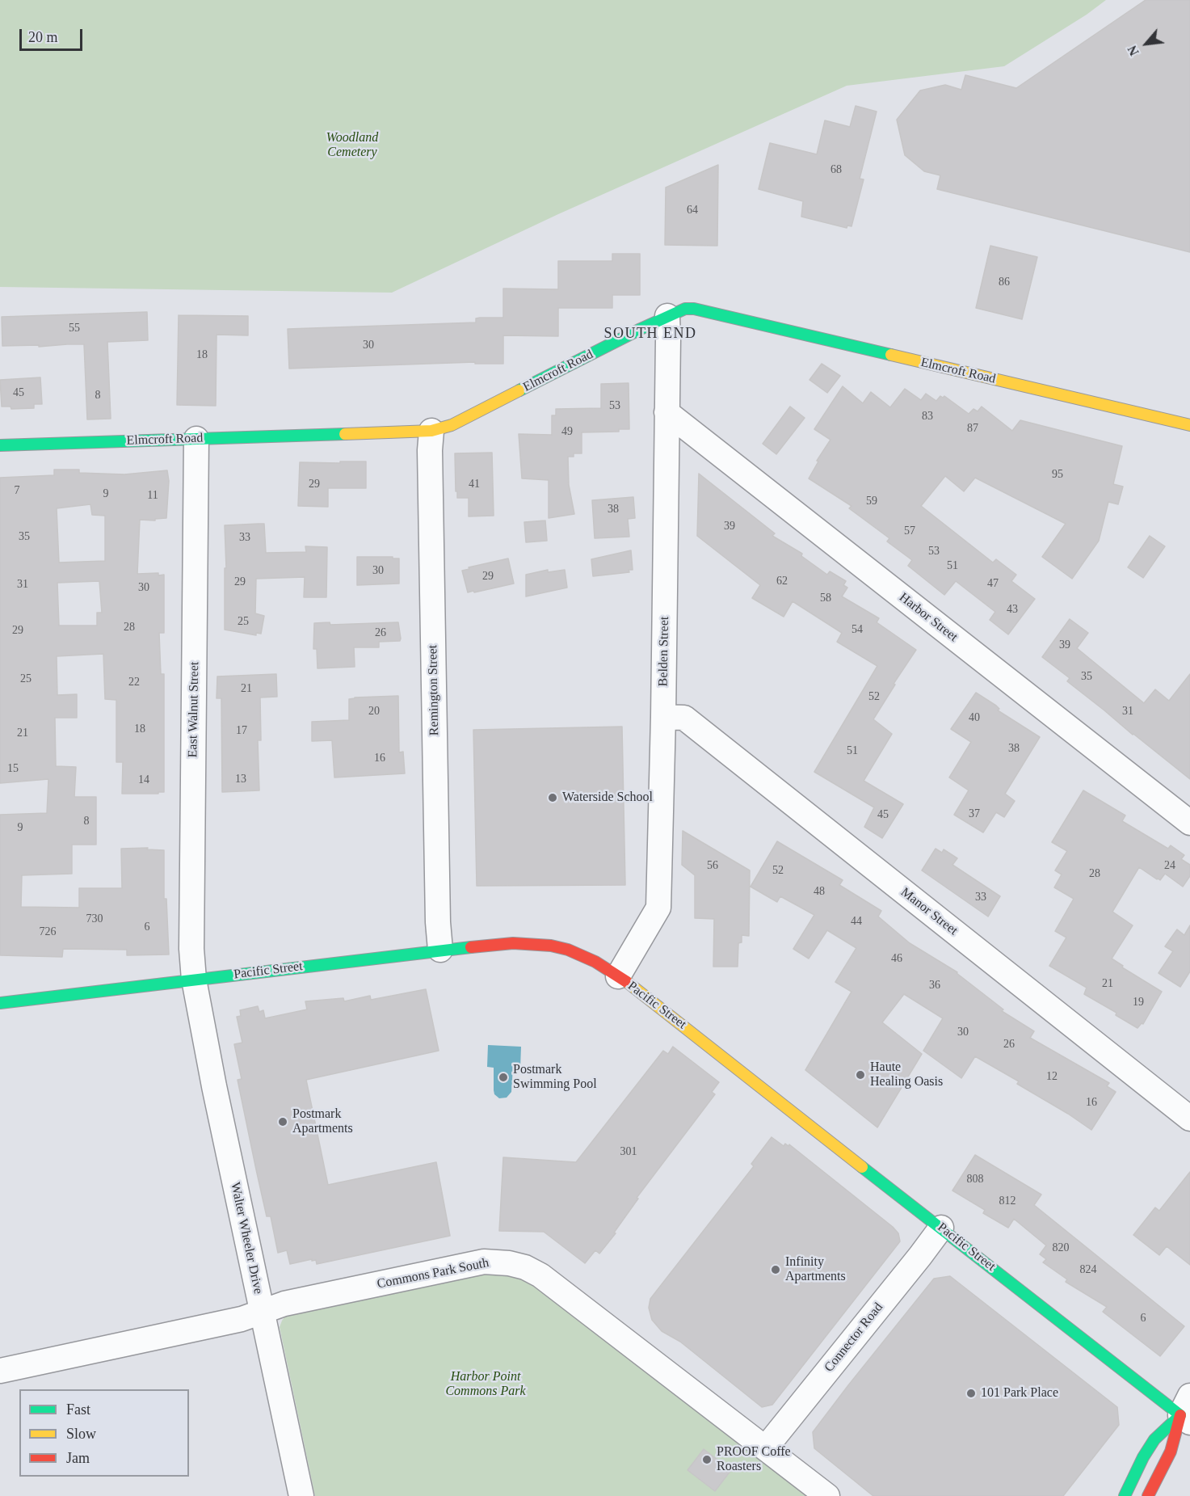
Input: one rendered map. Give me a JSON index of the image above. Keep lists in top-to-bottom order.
{
  "streets": {
    "street": [
      "Elmcroft Road",
      "Harbor Street",
      "Belden Street",
      "Remington Street",
      "East Walnut Street",
      "Manor Street",
      "Pacific Street",
      "Walter Wheeler Drive",
      "Commons Park South",
      "Connector Road"
    ]
  },
  "crossings": [
    ["Elmcroft Road", "Belden Street"],
    ["Elmcroft Road", "Remington Street"],
    ["Elmcroft Road", "East Walnut Street"],
    ["Harbor Street", "Belden Street"],
    ["Belden Street", "Manor Street"],
    ["Belden Street", "Pacific Street"],
    ["Remington Street", "Pacific Street"],
    ["East Walnut Street", "Pacific Street"],
    ["East Walnut Street", "Walter Wheeler Drive"],
    ["Pacific Street", "Walter Wheeler Drive"],
    ["Pacific Street", "Connector Road"],
    ["Walter Wheeler Drive", "Commons Park South"],
    ["Commons Park South", "Connector Road"]
  ],
  "districts": ["SOUTH END"],
  "parks": ["Woodland Cemetery", "Harbor Point Commons Park"],
  "places": [
    "Waterside School",
    "Haute Healing Oasis",
    "Postmark Swimming Pool",
    "Postmark Apartments",
    "Infinity Apartments",
    "101 Park Place",
    "PROOF Coffe Roasters"
  ],
  "house_numbers": [
    "68",
    "64",
    "86",
    "55",
    "30",
    "18",
    "45",
    "8",
    "53",
    "83",
    "87",
    "49",
    "95",
    "29",
    "41",
    "7",
    "9",
    "11",
    "59",
    "38",
    "39",
    "57",
    "35",
    "33",
    "53",
    "51",
    "30",
    "29",
    "62",
    "29",
    "47",
    "31",
    "30",
    "58",
    "43",
    "25",
    "28",
    "54",
    "29",
    "26",
    "39",
    "35",
    "25",
    "22",
    "21",
    "52",
    "20",
    "31",
    "40",
    "18",
    "17",
    "21",
    "38",
    "51",
    "16",
    "15",
    "13",
    "14",
    "37",
    "45",
    "8",
    "9",
    "56",
    "24",
    "52",
    "28",
    "48",
    "33",
    "730",
    "44",
    "6",
    "726",
    "46",
    "21",
    "36",
    "19",
    "30",
    "26",
    "12",
    "16",
    "301",
    "808",
    "812",
    "820",
    "824",
    "6"
  ],
  "legend": ["Fast", "Slow", "Jam"],
  "scale_bar": "20 m",
  "north": "bottom left"
}
